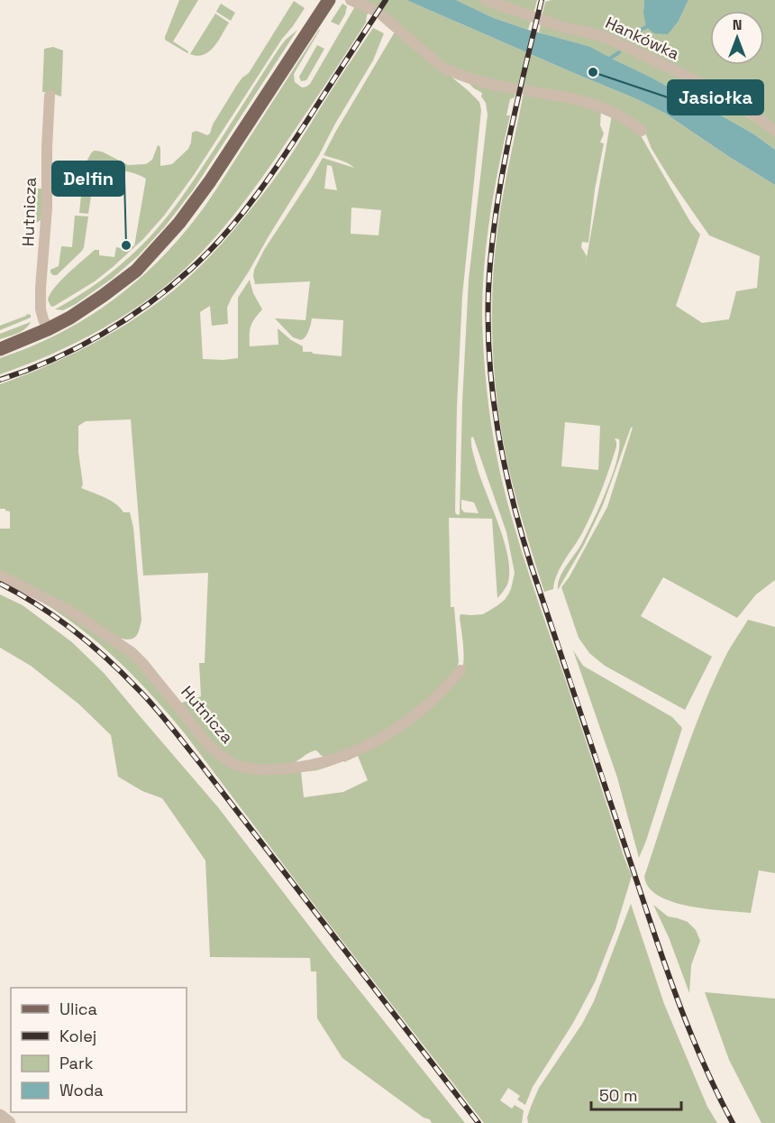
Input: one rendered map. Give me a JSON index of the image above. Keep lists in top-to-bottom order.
{
  "streets": {
    "street": ["Hankówka", "Hutnicza"]
  },
  "places": ["Jasiołka", "Delfin"],
  "legend": [
    "Ulica",
    "Kolej",
    "Park",
    "Woda"
  ],
  "scale_bar": "50 m",
  "north": "top"
}
